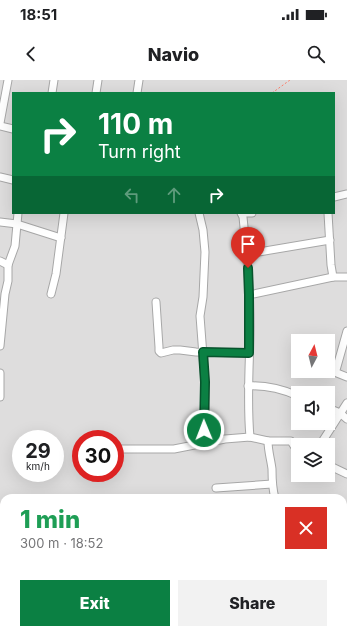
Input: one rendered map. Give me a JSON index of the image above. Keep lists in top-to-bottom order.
{
  "north": "top",
  "page": {
    "status": "18:51",
    "header": "Navio",
    "turn": ["110 m", "Turn right"],
    "speed": "29 km/h",
    "limit": "30",
    "heading": ["1 min", "300 m · 18:52"],
    "buttons": ["Exit", "Share"]
  }
}
